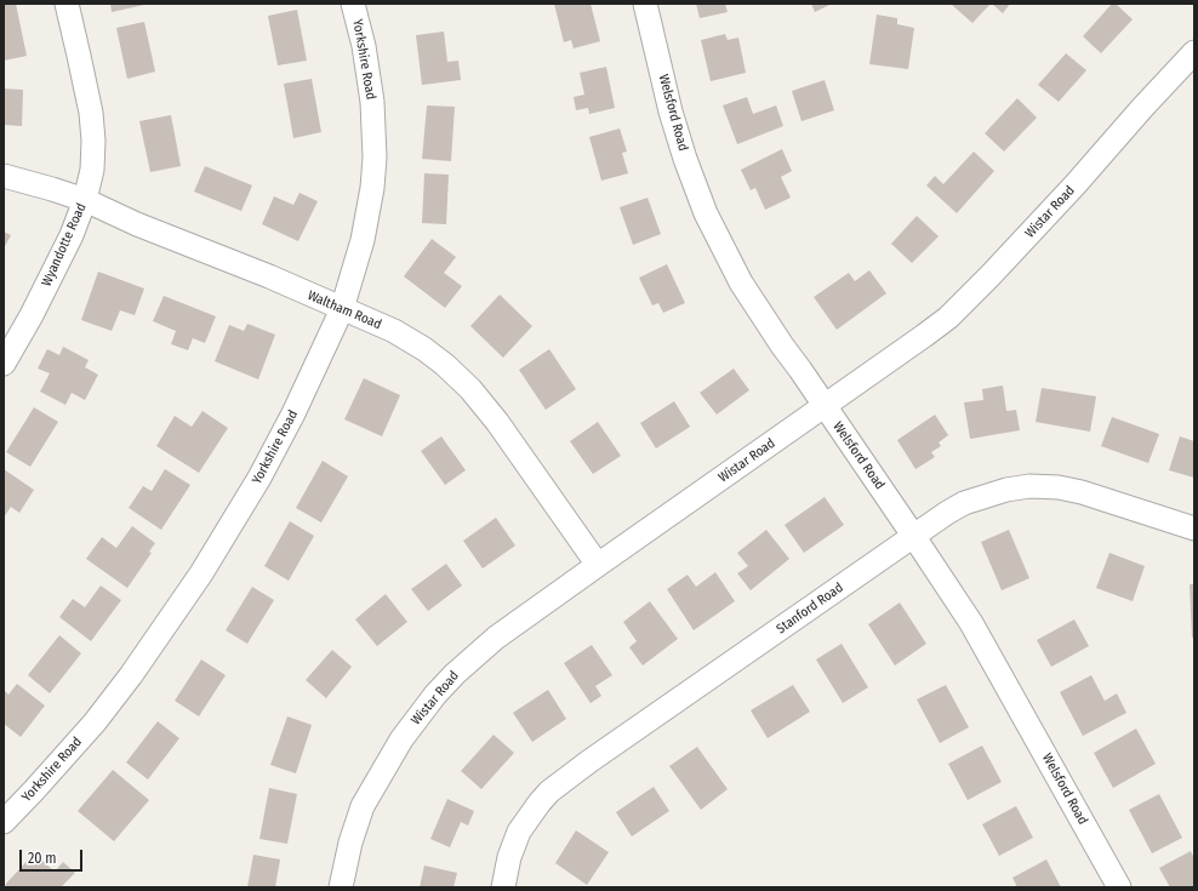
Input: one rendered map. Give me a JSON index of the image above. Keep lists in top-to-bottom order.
{
  "streets": {
    "street": [
      "Yorkshire Road",
      "Welsford Road",
      "Wistar Road",
      "Wyandotte Road",
      "Waltham Road",
      "Stanford Road"
    ]
  },
  "crossings": [
    ["Yorkshire Road", "Waltham Road"],
    ["Welsford Road", "Wistar Road"],
    ["Welsford Road", "Stanford Road"],
    ["Wistar Road", "Waltham Road"],
    ["Wyandotte Road", "Waltham Road"]
  ],
  "scale_bar": "20 m"
}
